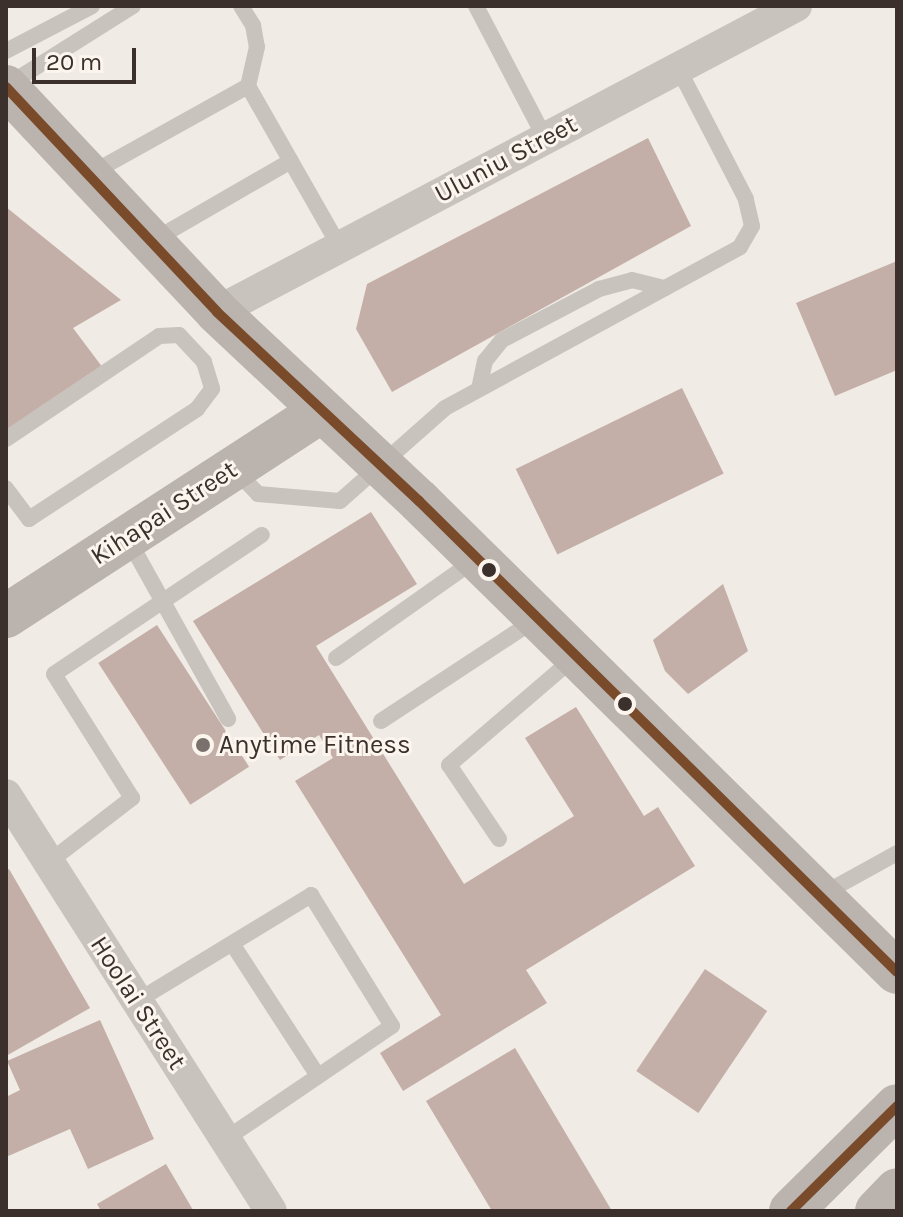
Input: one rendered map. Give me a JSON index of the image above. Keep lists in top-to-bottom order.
{
  "streets": {
    "main road": ["Kihapai Street"],
    "street": ["Uluniu Street", "Hoolai Street"]
  },
  "places": ["Anytime Fitness"],
  "scale_bar": "20 m"
}
